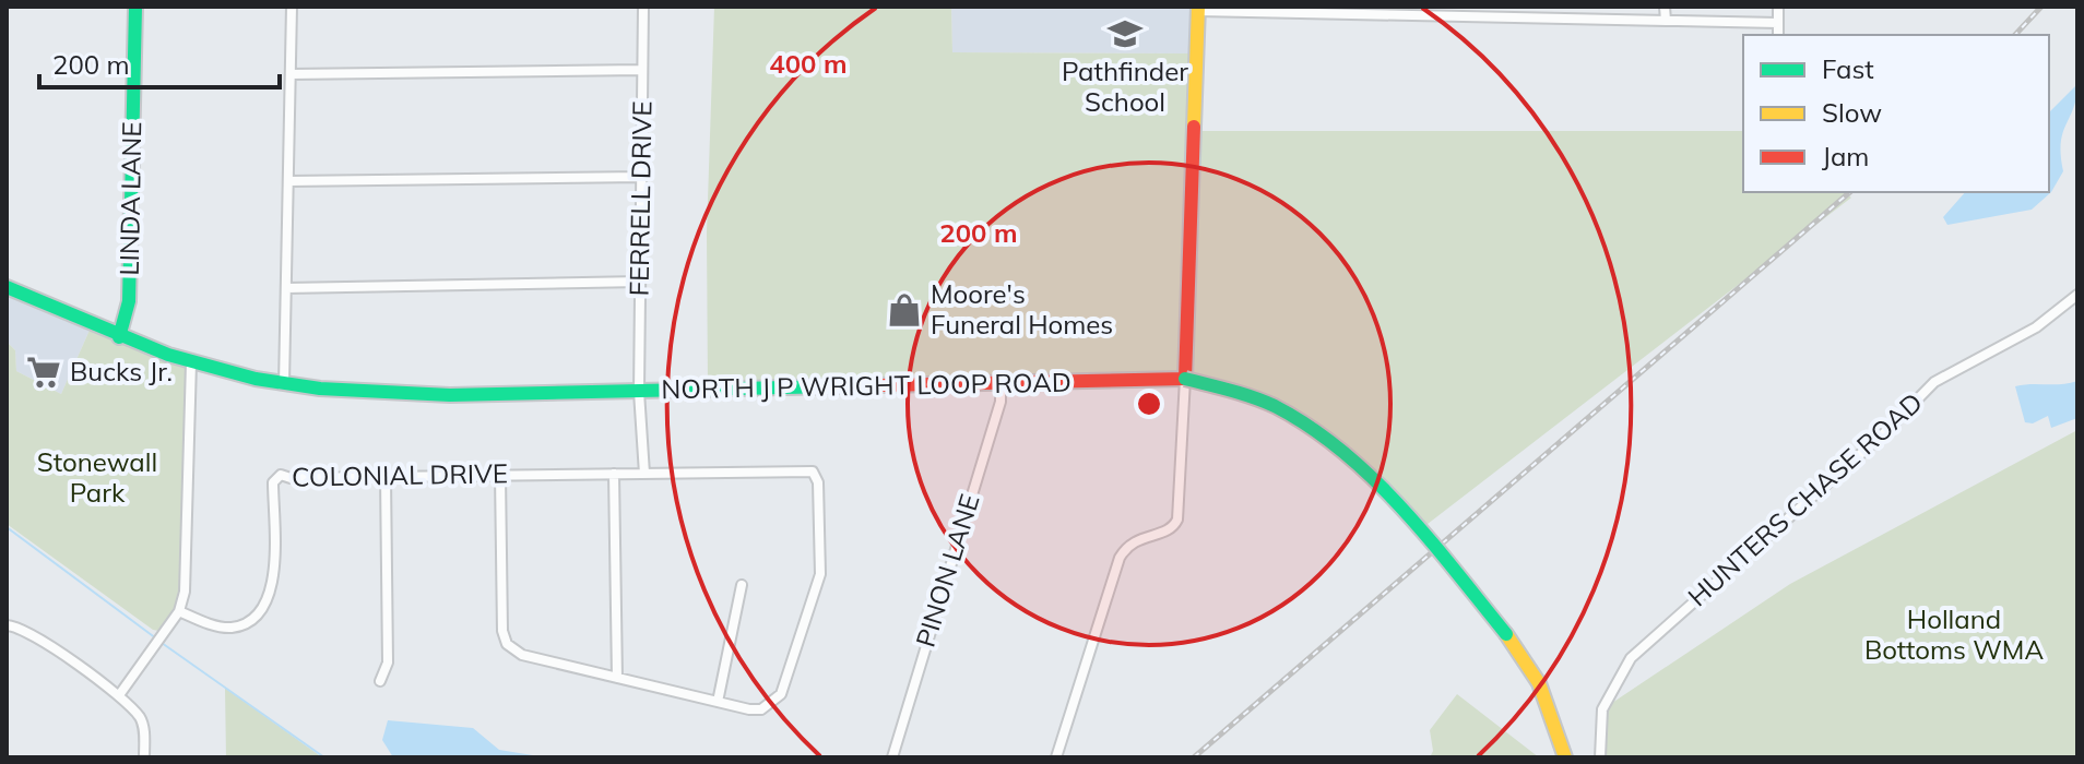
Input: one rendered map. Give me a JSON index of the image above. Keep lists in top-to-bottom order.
{
  "streets": {
    "main road": ["LINDA LANE", "NORTH J P WRIGHT LOOP ROAD"],
    "street": [
      "FERRELL DRIVE",
      "COLONIAL DRIVE",
      "HUNTERS CHASE ROAD",
      "PINON LANE"
    ]
  },
  "crossings": [
    ["LINDA LANE", "NORTH J P WRIGHT LOOP ROAD"],
    ["FERRELL DRIVE", "NORTH J P WRIGHT LOOP ROAD"],
    ["NORTH J P WRIGHT LOOP ROAD", "PINON LANE"]
  ],
  "parks": ["Stonewall Park", "Holland Bottoms WMA"],
  "places": {
    "school or university": ["Pathfinder School"],
    "shop": ["Moore's Funeral Homes"],
    "supermarket": ["Bucks Jr."]
  },
  "legend": ["Fast", "Slow", "Jam"],
  "scale_bar": "200 m",
  "rings": ["400 m", "200 m"]
}
